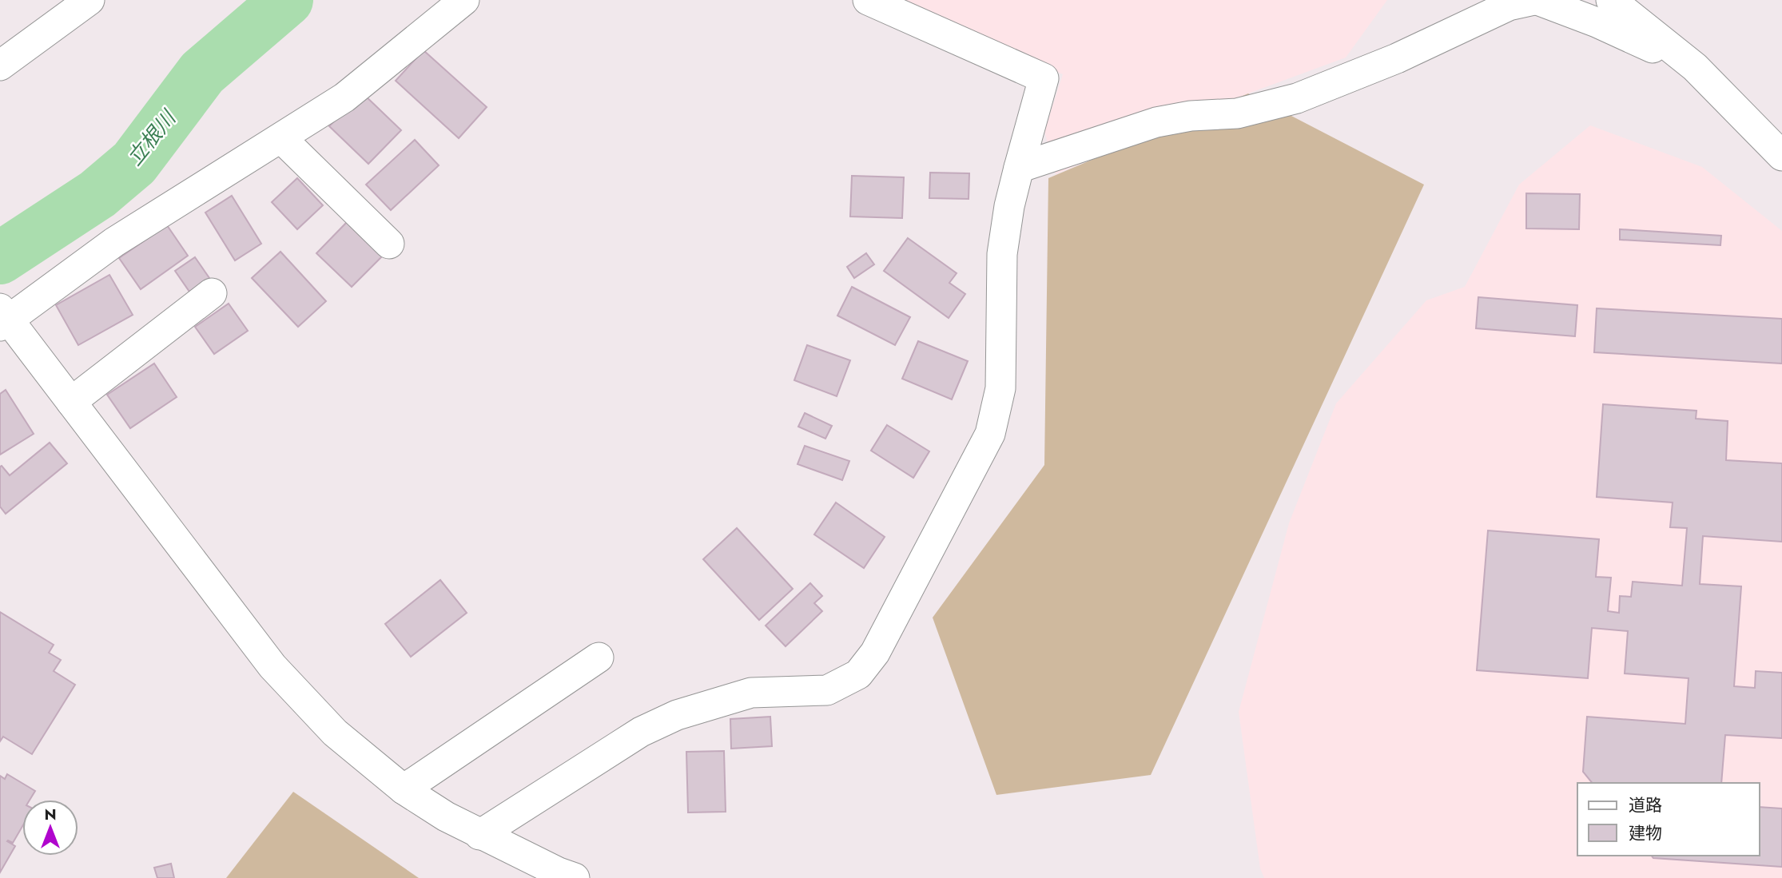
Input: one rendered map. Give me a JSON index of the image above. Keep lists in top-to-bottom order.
{
  "water": ["立根川"],
  "legend": ["道路", "建物"],
  "north": "top"
}
